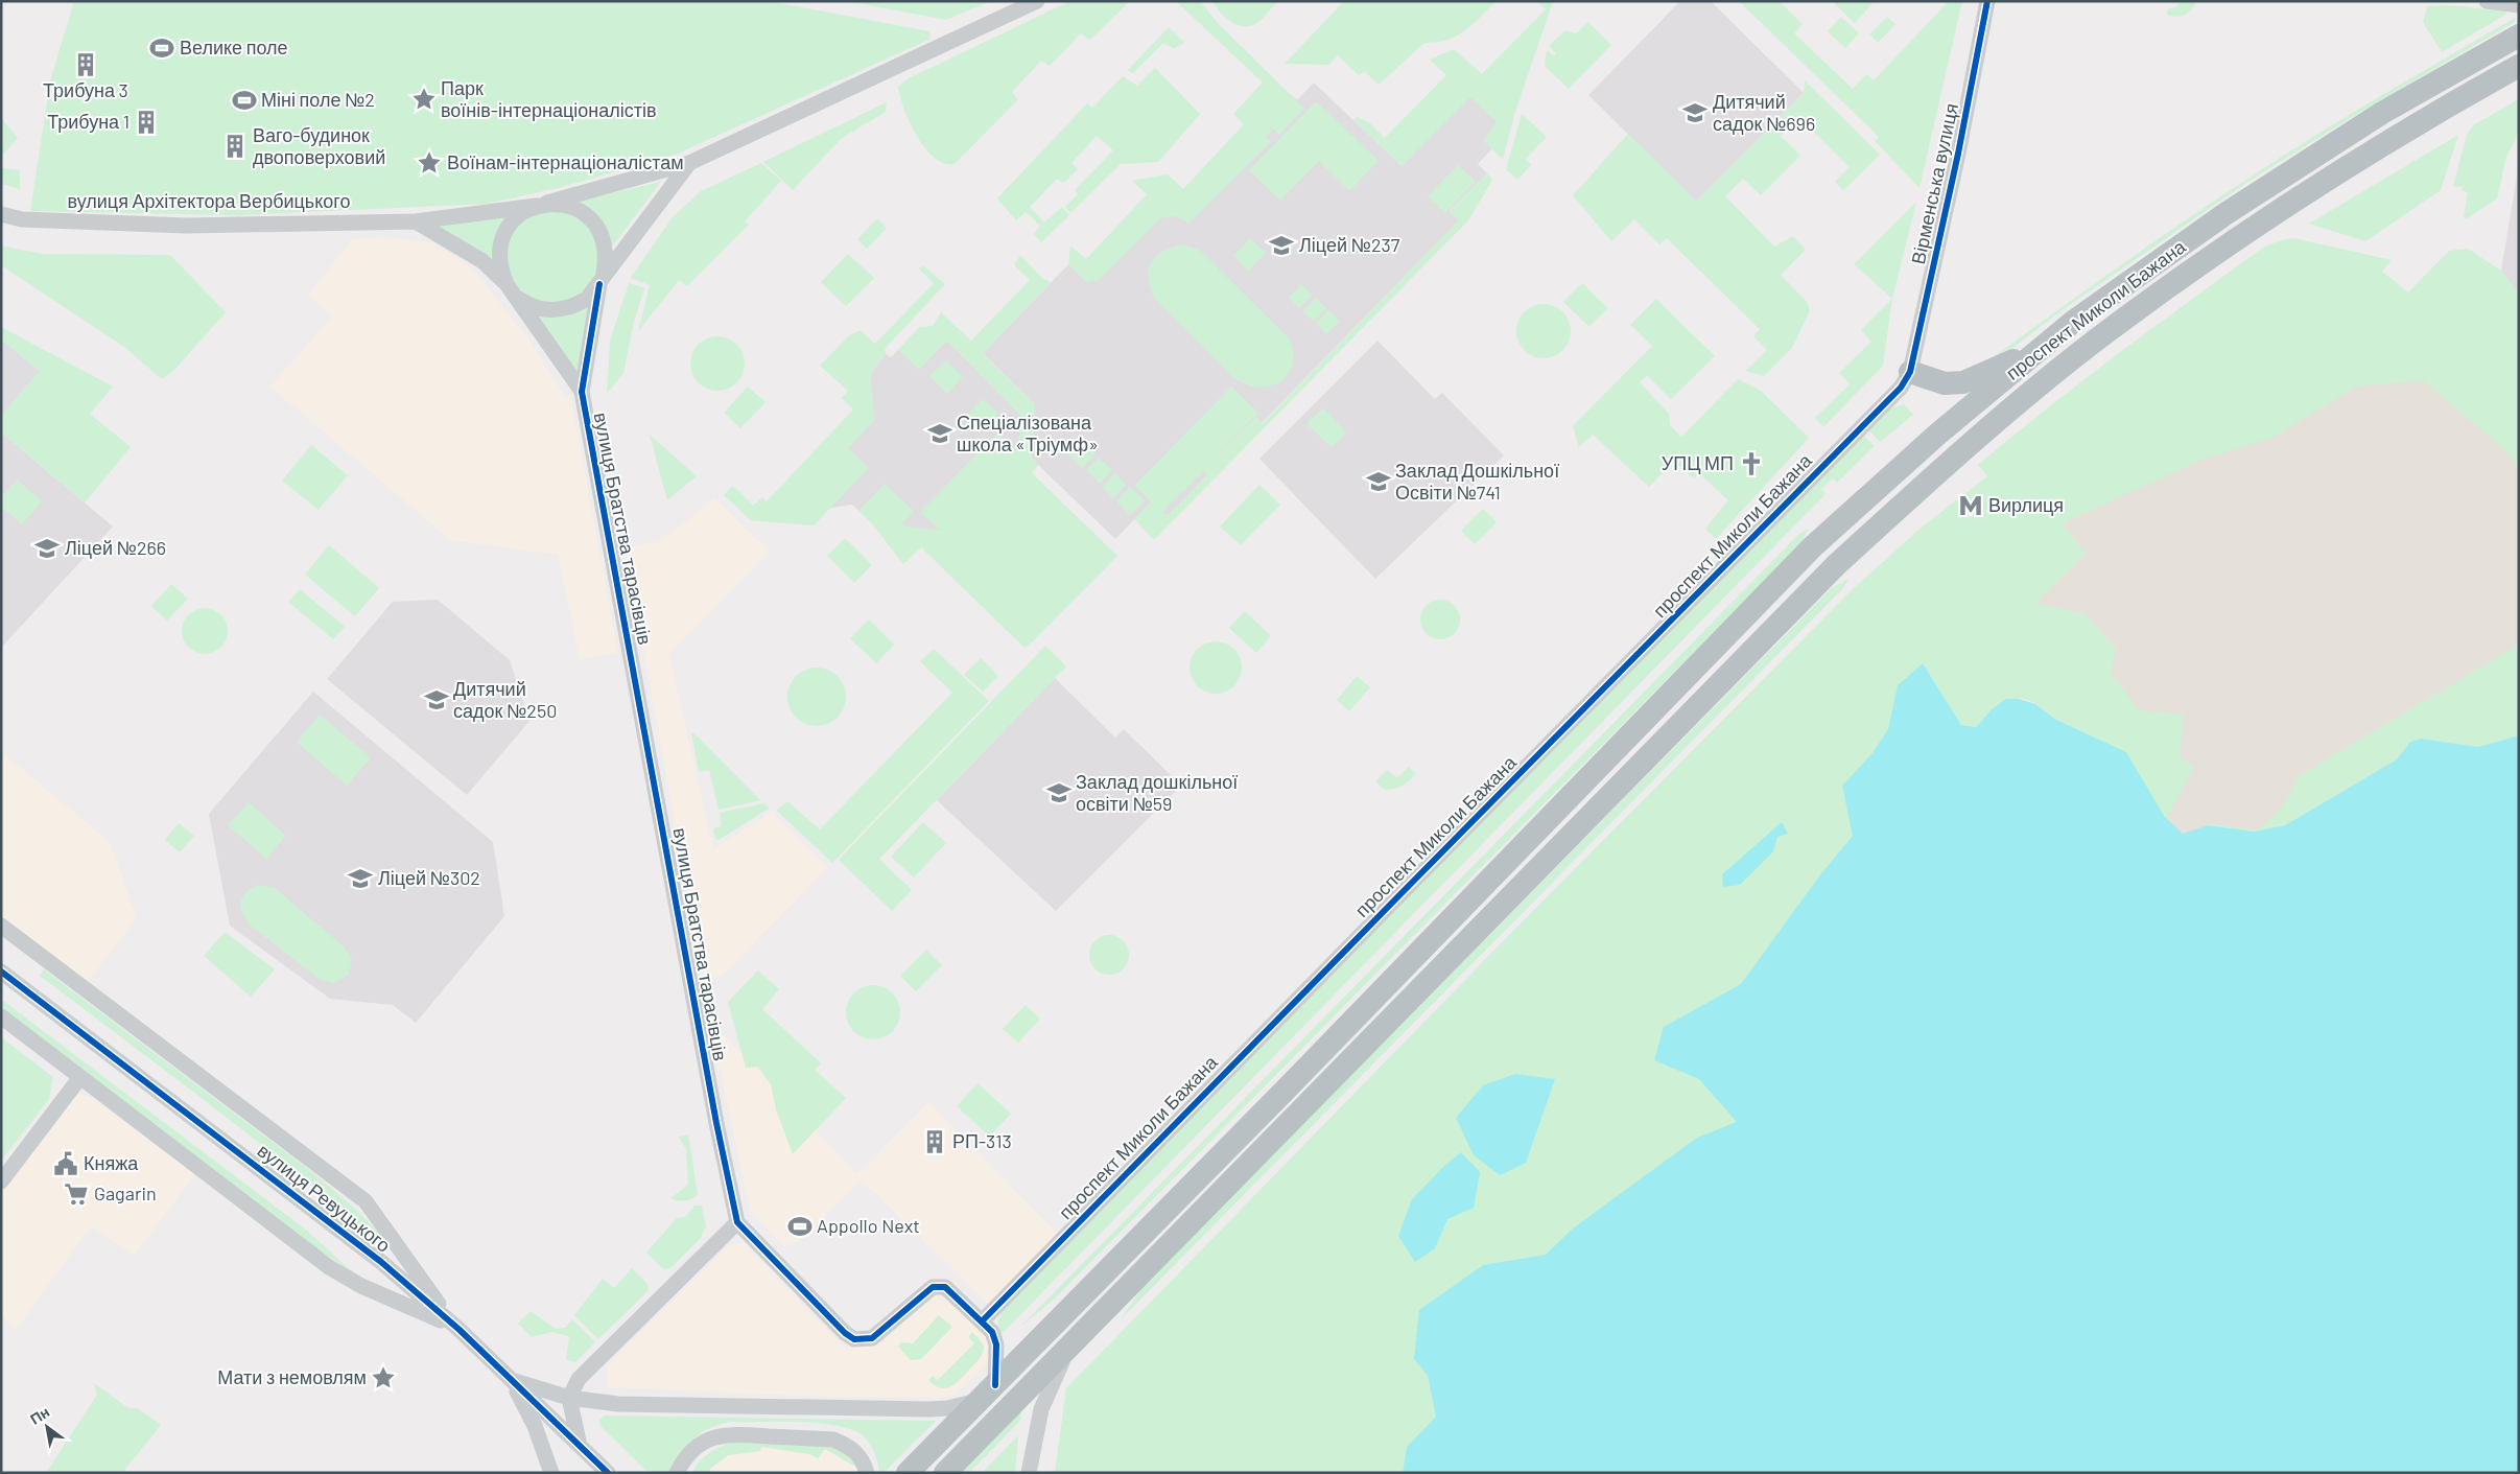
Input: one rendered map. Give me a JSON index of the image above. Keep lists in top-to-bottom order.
{
  "streets": {
    "highway": ["проспект Миколи Бажана"],
    "street": [
      "Вірменська вулиця",
      "вулиця Архітектора Вербицького",
      "вулиця Братства тарасівців",
      "вулиця Ревуцького"
    ]
  },
  "crossings": [
    ["Вірменська вулиця", "проспект Миколи Бажана"],
    ["вулиця Архітектора Вербицького", "вулиця Братства тарасівців"]
  ],
  "places": {
    "sports": ["Велике поле", "Міні поле №2", "Appollo Next"],
    "building": [
      "Трибуна 3",
      "Трибуна 1",
      "Ваго-будинок двоповерховий",
      "РП-313"
    ],
    "place": ["Парк воїнів-інтернаціоналістів", "Воїнам-інтернаціоналістам", "Мати з немовлям"],
    "school or university": [
      "Дитячий садок №696",
      "Ліцей №237",
      "Спеціалізована школа «Тріумф»",
      "Заклад Дошкільної Освіти №741",
      "Ліцей №266",
      "Дитячий садок №250",
      "Заклад дошкільної освіти №59",
      "Ліцей №302"
    ],
    "church": ["УПЦ МП"],
    "metro station": ["Вирлиця"],
    "public building": ["Княжа"],
    "supermarket": ["Gagarin"]
  },
  "north": "top left"
}
